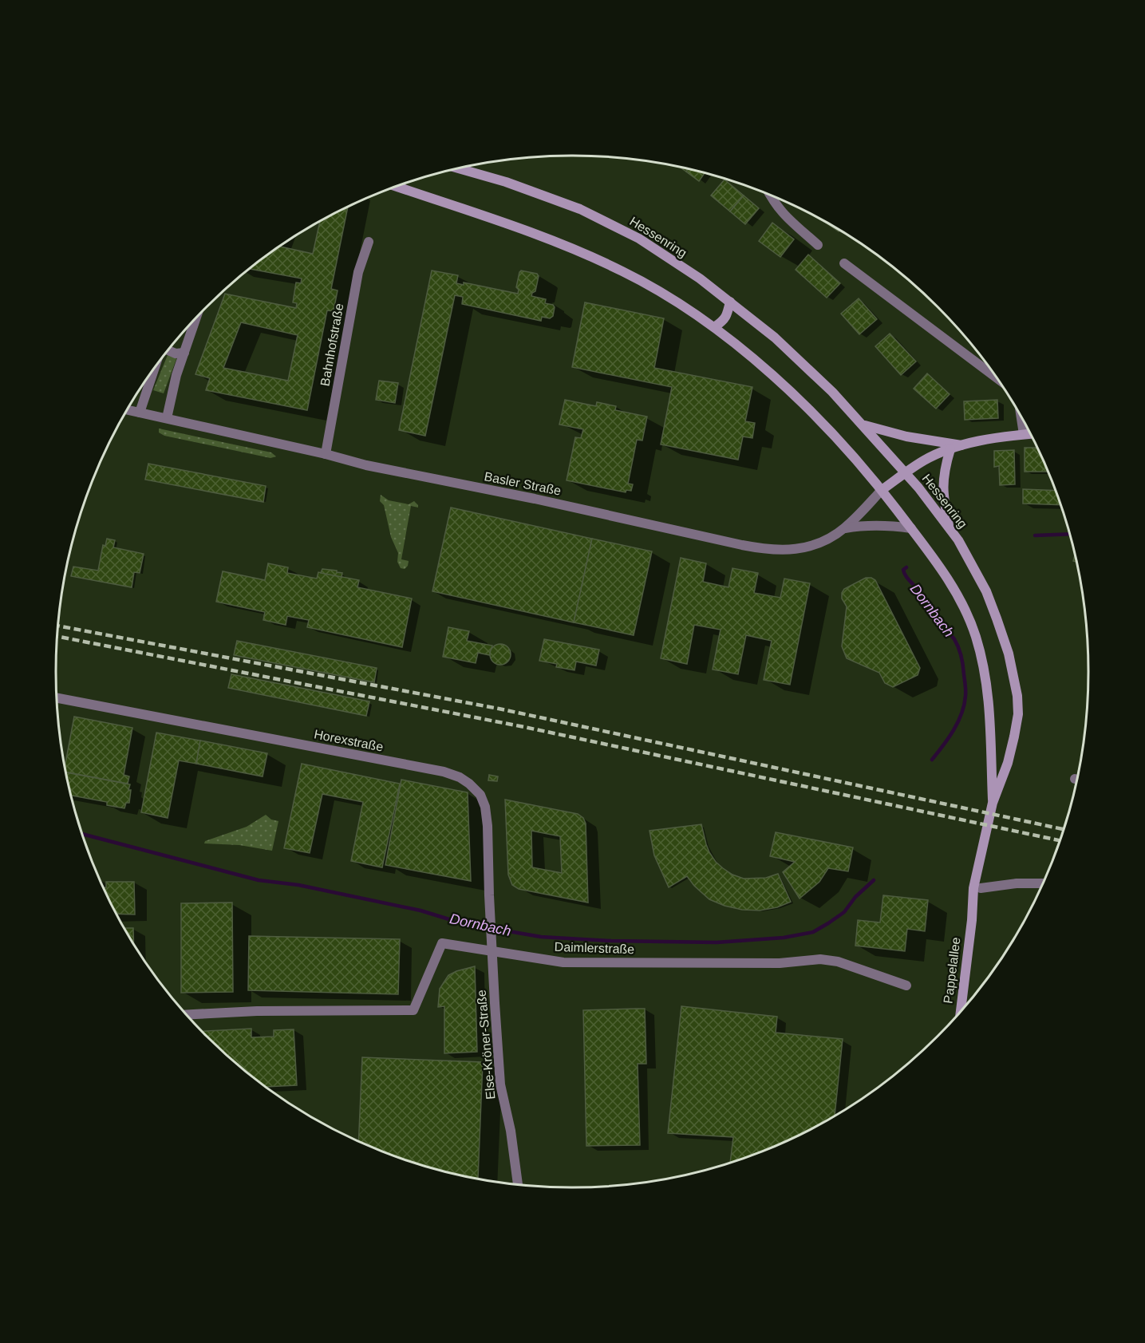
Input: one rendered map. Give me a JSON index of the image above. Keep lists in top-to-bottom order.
{
  "streets": {
    "street": [
      "Hessenring",
      "Bahnhofstraße",
      "Basler Straße",
      "Horexstraße",
      "Daimlerstraße",
      "Pappelallee",
      "Else-Kröner-Straße"
    ]
  },
  "crossings": [
    ["Hessenring", "Pappelallee"],
    ["Bahnhofstraße", "Basler Straße"],
    ["Horexstraße", "Daimlerstraße"],
    ["Horexstraße", "Else-Kröner-Straße"],
    ["Daimlerstraße", "Else-Kröner-Straße"]
  ],
  "water": ["Dornbach"]
}
